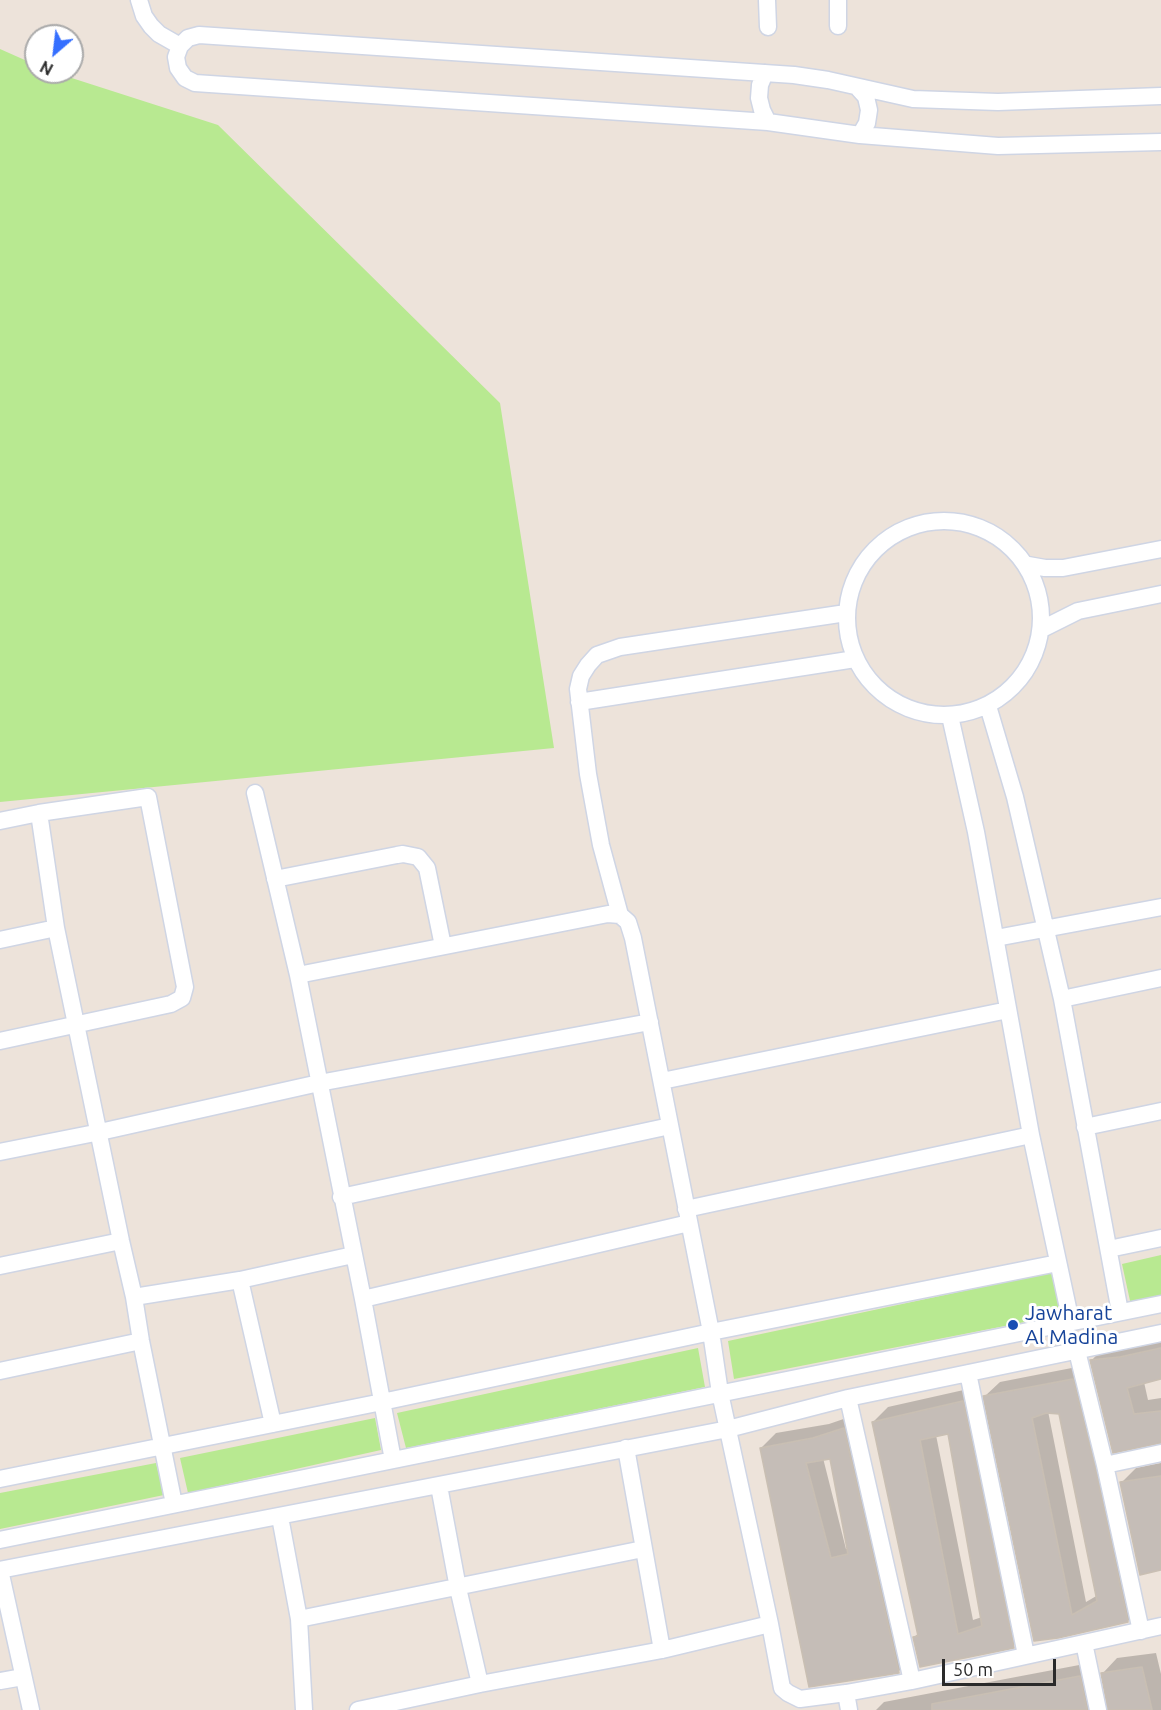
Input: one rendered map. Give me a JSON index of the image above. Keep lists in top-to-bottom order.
{
  "places": ["Jawharat Al Madina"],
  "scale_bar": "50 m",
  "north": "bottom left"
}
